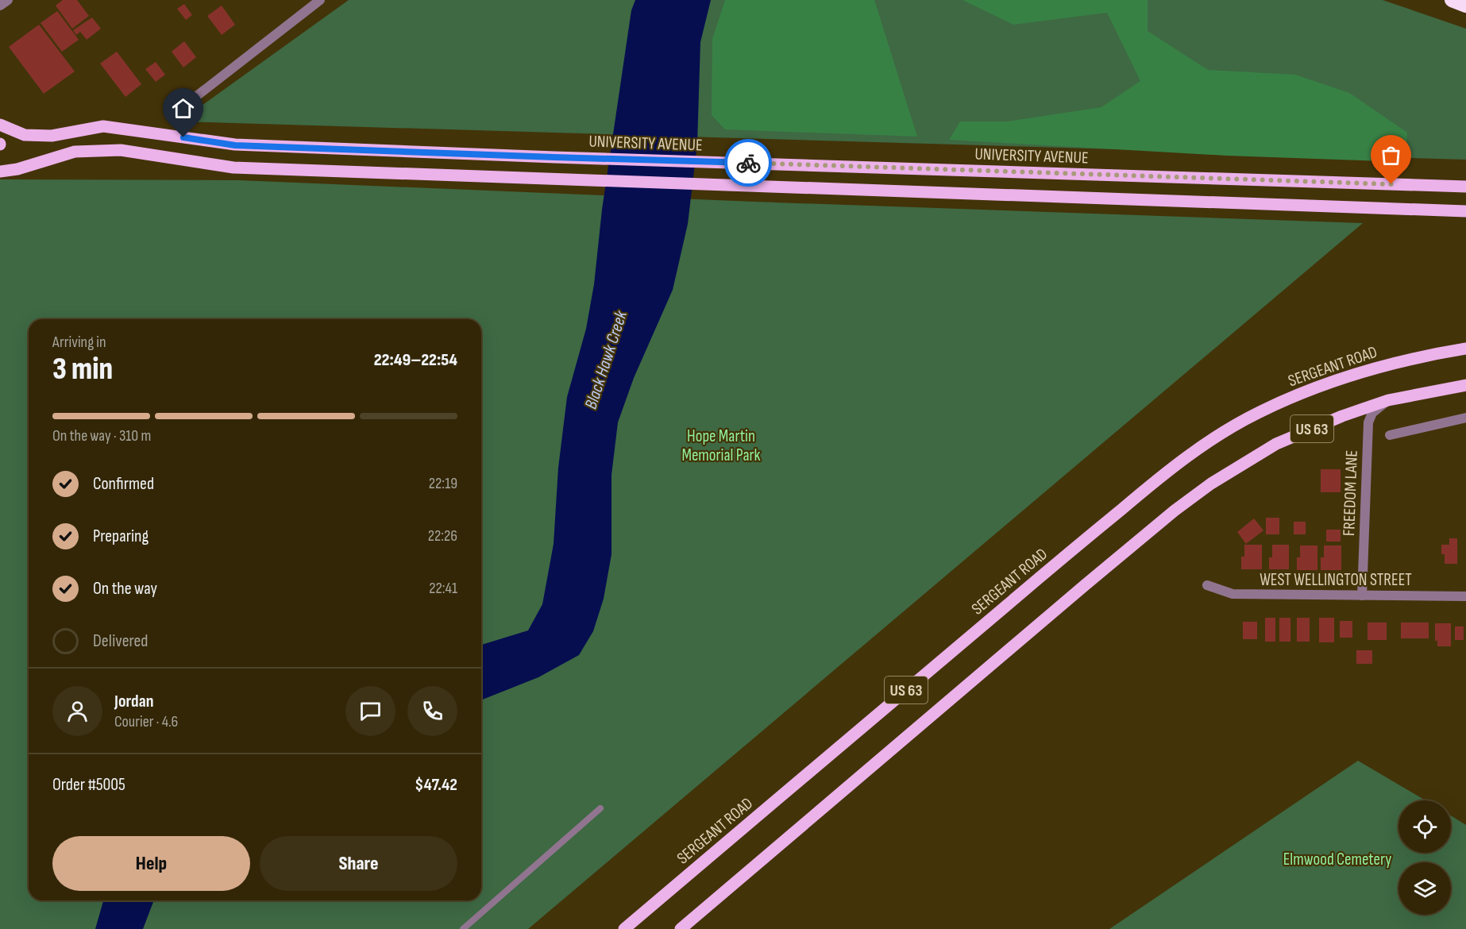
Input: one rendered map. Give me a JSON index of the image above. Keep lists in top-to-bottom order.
{
  "streets": {
    "main road": ["UNIVERSITY AVENUE", "SERGEANT ROAD", "US 63"],
    "street": ["FREEDOM LANE", "WEST WELLINGTON STREET"]
  },
  "crossings": [
    ["US 63", "FREEDOM LANE"],
    ["FREEDOM LANE", "WEST WELLINGTON STREET"]
  ],
  "water": ["Black Hawk Creek"],
  "parks": ["Hope Martin Memorial Park", "Elmwood Cemetery"],
  "page": {
    "heading": ["3 min", "Arriving in", "22:49–22:54"],
    "panel": [
      "Jordan",
      "Courier · 4.6",
      "Order #5005",
      "$47.42"
    ],
    "bar": "On the way · 310 m",
    "list": [
      ["Confirmed", "22:19"],
      ["Preparing", "22:26"],
      ["On the way", "22:41"],
      "Delivered"
    ],
    "buttons": ["Help", "Share"]
  }
}
